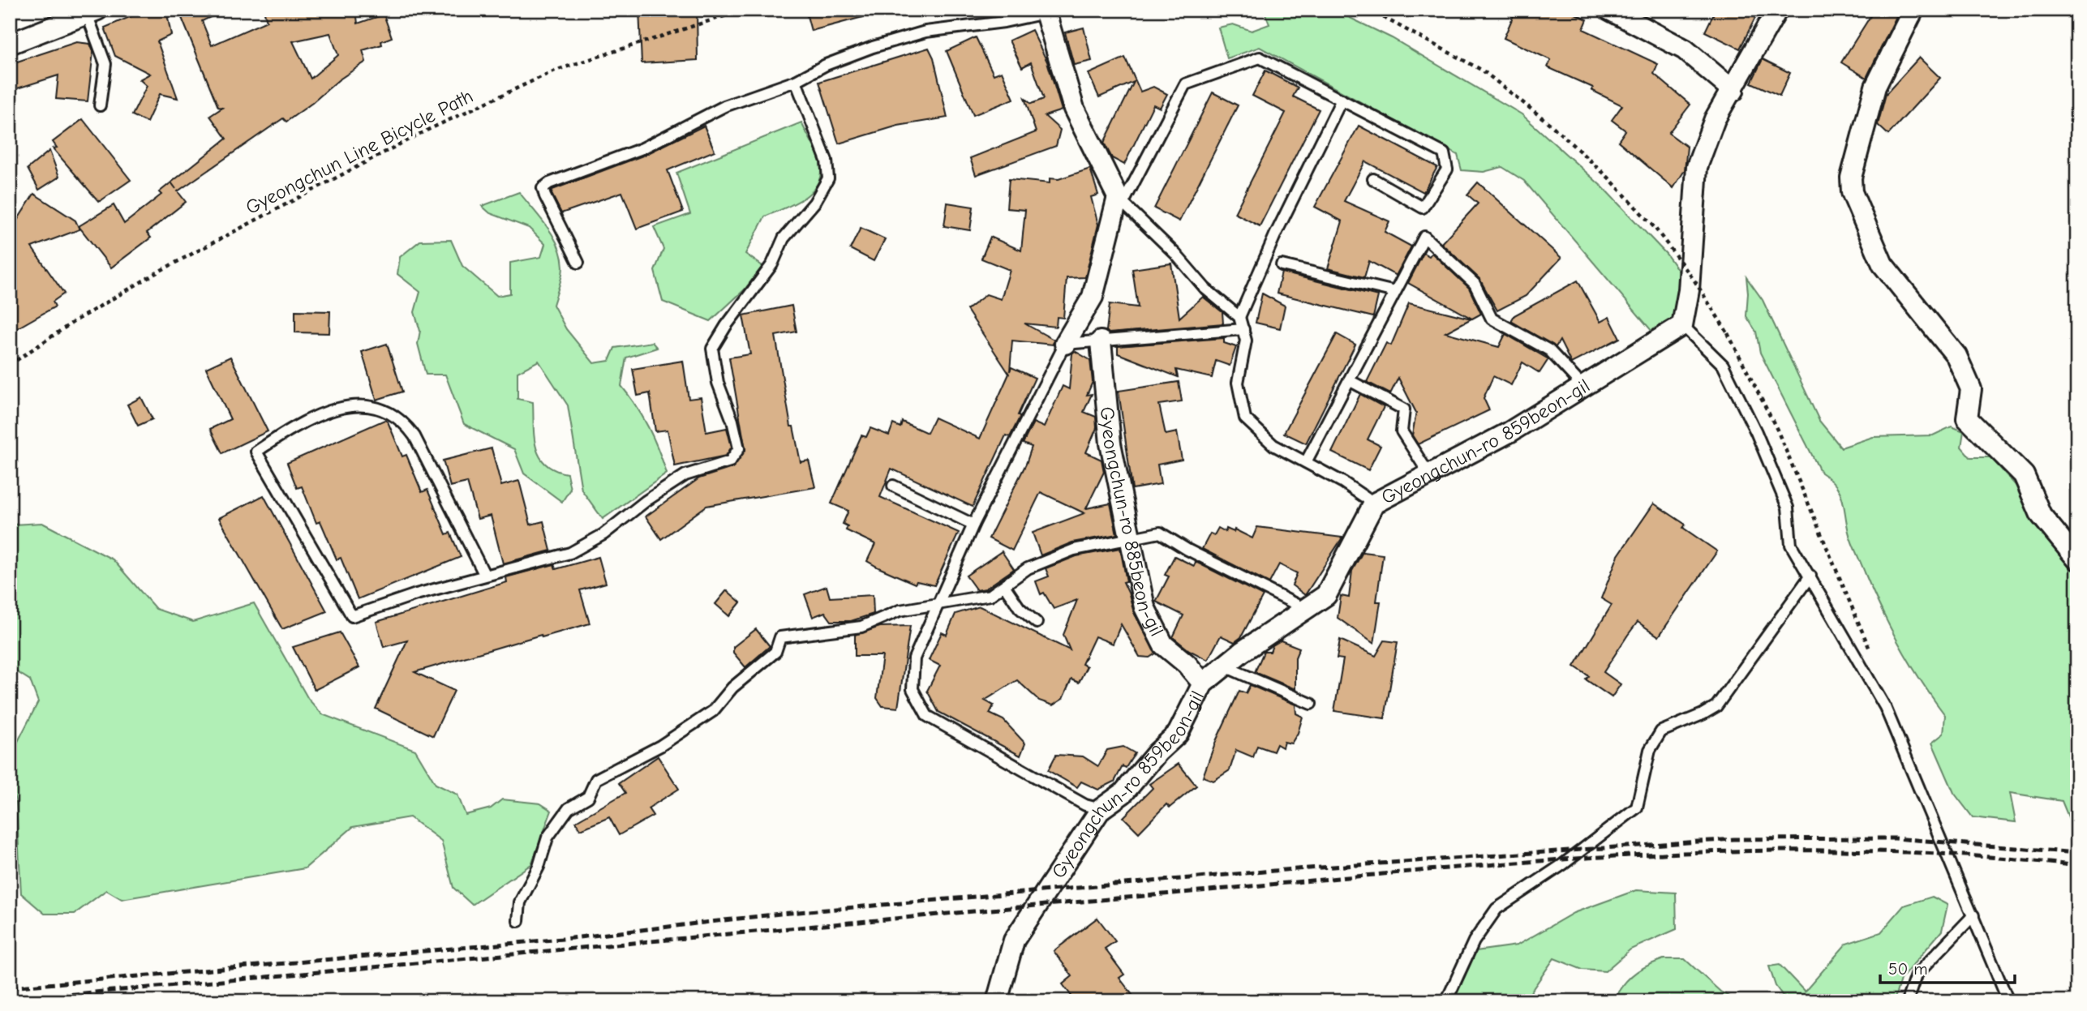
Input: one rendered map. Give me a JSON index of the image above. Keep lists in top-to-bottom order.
{
  "streets": {
    "street": ["Gyeongchun-ro 859beon-gil", "Gyeongchun-ro 885beon-gil"],
    "path": ["Gyeongchun Line Bicycle Path"]
  },
  "crossings": [
    ["Gyeongchun-ro 859beon-gil", "Gyeongchun-ro 885beon-gil"]
  ],
  "scale_bar": "50 m"
}
